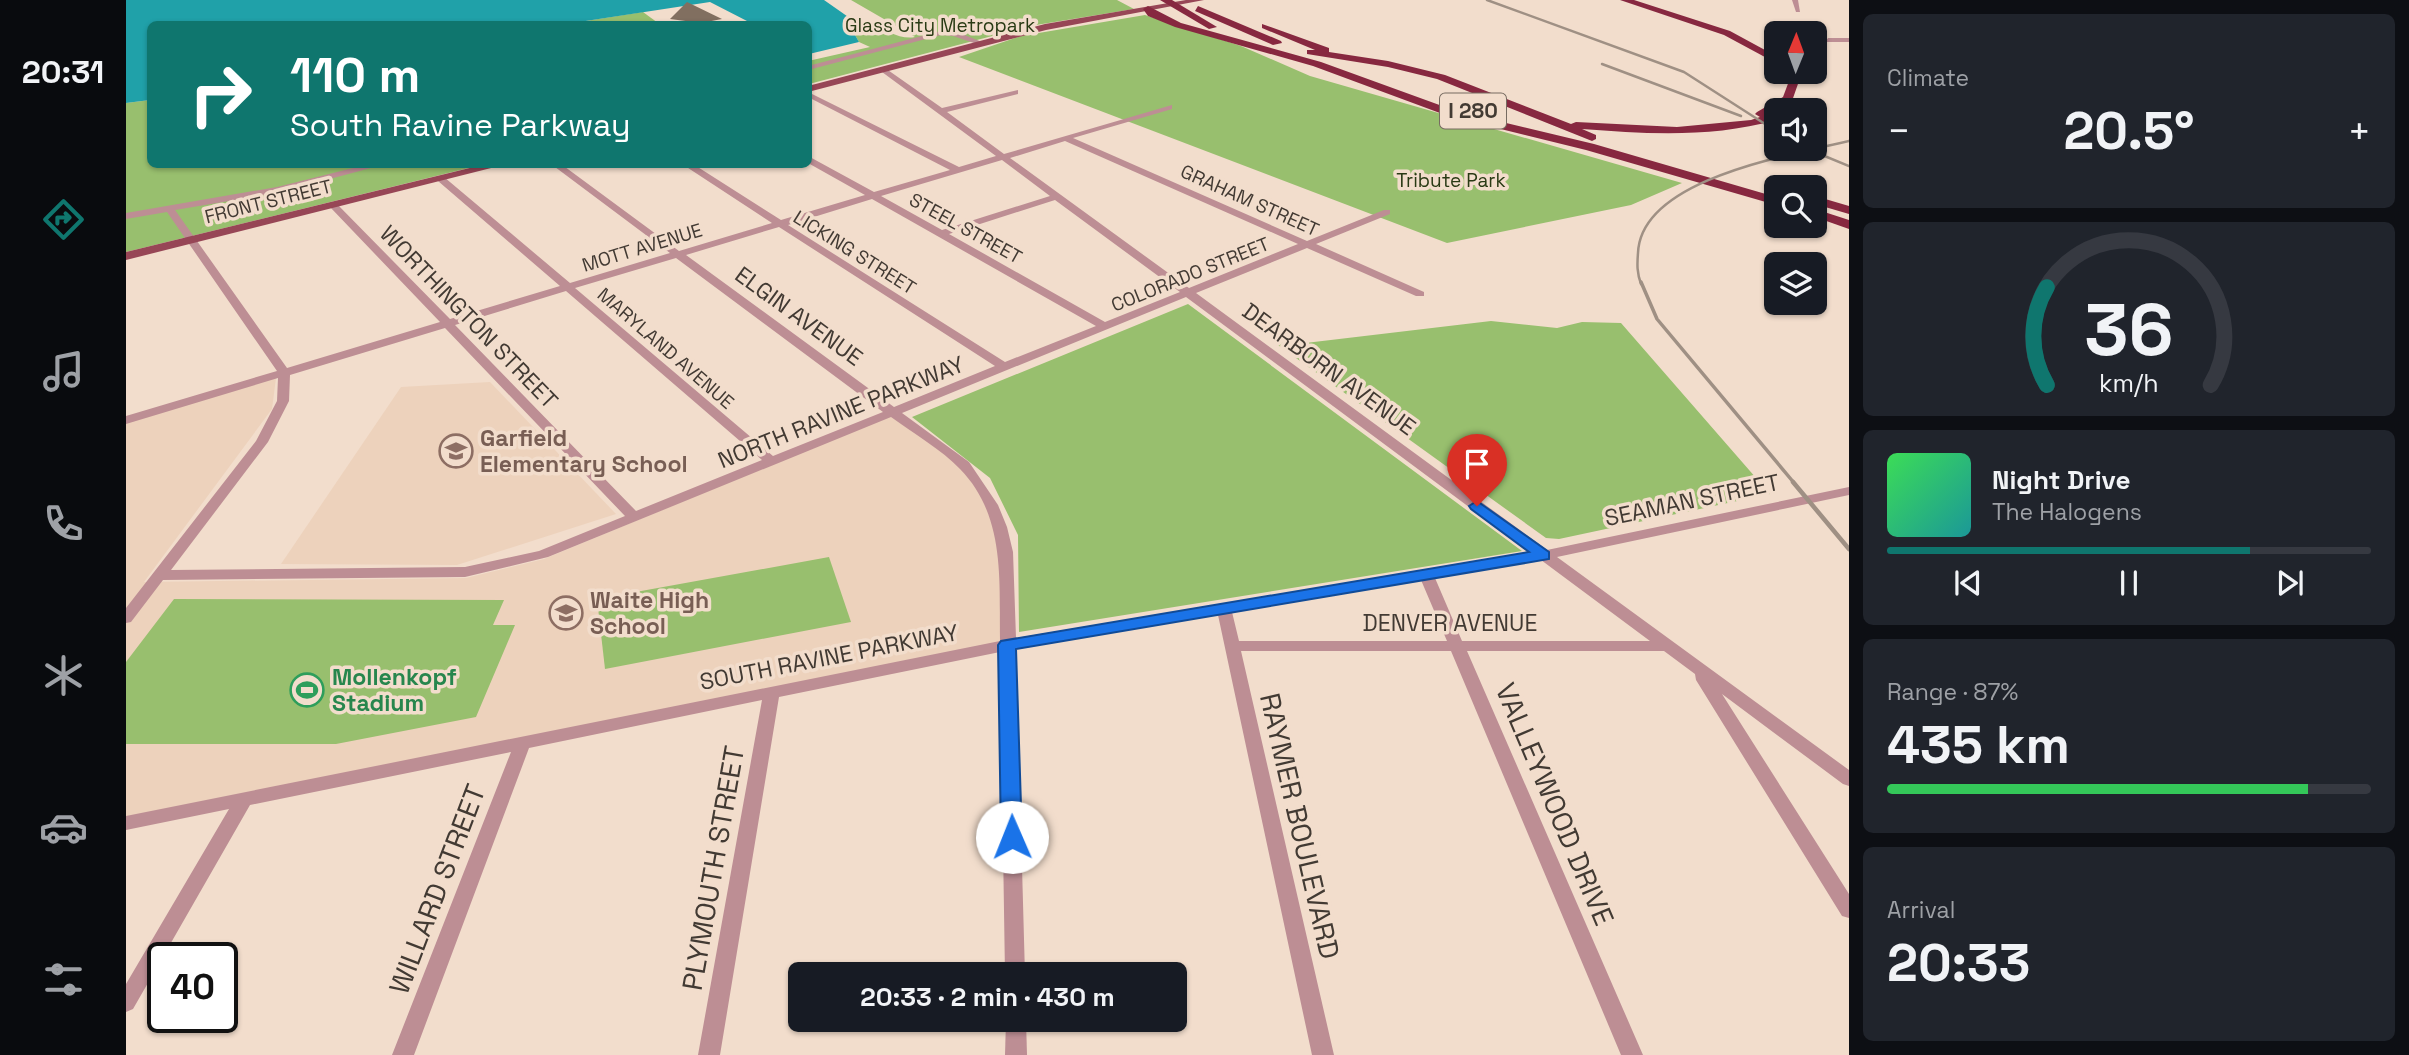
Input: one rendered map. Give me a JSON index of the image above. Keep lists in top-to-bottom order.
{
  "streets": {
    "highway": ["I 280"],
    "main road": ["FRONT STREET"],
    "street": [
      "GRAHAM STREET",
      "STEEL STREET",
      "MOTT AVENUE",
      "LICKING STREET",
      "COLORADO STREET",
      "ELGIN AVENUE",
      "WORTHINGTON STREET",
      "MARYLAND AVENUE",
      "DEARBORN AVENUE",
      "NORTH RAVINE PARKWAY",
      "SEAMAN STREET",
      "DENVER AVENUE",
      "SOUTH RAVINE PARKWAY",
      "VALLEYWOOD DRIVE",
      "RAYMER BOULEVARD",
      "PLYMOUTH STREET",
      "WILLARD STREET"
    ]
  },
  "crossings": [
    ["GRAHAM STREET", "MOTT AVENUE"],
    ["GRAHAM STREET", "COLORADO STREET"],
    ["FRONT STREET", "WORTHINGTON STREET"],
    ["FRONT STREET", "MARYLAND AVENUE"],
    ["STEEL STREET", "MOTT AVENUE"],
    ["STEEL STREET", "COLORADO STREET"],
    ["MOTT AVENUE", "LICKING STREET"],
    ["MOTT AVENUE", "ELGIN AVENUE"],
    ["MOTT AVENUE", "WORTHINGTON STREET"],
    ["MOTT AVENUE", "MARYLAND AVENUE"],
    ["MOTT AVENUE", "DEARBORN AVENUE"],
    ["LICKING STREET", "COLORADO STREET"],
    ["LICKING STREET", "NORTH RAVINE PARKWAY"],
    ["COLORADO STREET", "DEARBORN AVENUE"],
    ["COLORADO STREET", "NORTH RAVINE PARKWAY"],
    ["ELGIN AVENUE", "NORTH RAVINE PARKWAY"],
    ["ELGIN AVENUE", "SOUTH RAVINE PARKWAY"],
    ["WORTHINGTON STREET", "NORTH RAVINE PARKWAY"],
    ["MARYLAND AVENUE", "NORTH RAVINE PARKWAY"],
    ["DEARBORN AVENUE", "SEAMAN STREET"],
    ["DEARBORN AVENUE", "DENVER AVENUE"],
    ["DEARBORN AVENUE", "SOUTH RAVINE PARKWAY"],
    ["SEAMAN STREET", "SOUTH RAVINE PARKWAY"],
    ["DENVER AVENUE", "VALLEYWOOD DRIVE"],
    ["DENVER AVENUE", "RAYMER BOULEVARD"],
    ["SOUTH RAVINE PARKWAY", "VALLEYWOOD DRIVE"],
    ["SOUTH RAVINE PARKWAY", "RAYMER BOULEVARD"],
    ["SOUTH RAVINE PARKWAY", "PLYMOUTH STREET"],
    ["SOUTH RAVINE PARKWAY", "WILLARD STREET"]
  ],
  "parks": ["Glass City Metropark", "Tribute Park"],
  "places": {
    "school or university": ["Garfield Elementary School", "Waite High School"],
    "sports": ["Mollenkopf Stadium"]
  },
  "north": "top",
  "page": {
    "tabs": "20:31",
    "tile": [
      "Climate",
      ["Range · 87%", "435 km"],
      ["Arrival", "20:33"]
    ],
    "turn": ["110 m", "South Ravine Parkway"],
    "heat": ["−", "20.5°", "+"],
    "song": ["Night Drive", "The Halogens"],
    "limit": "40",
    "trip": "20:33 · 2 min · 430 m",
    "gauge": ["36", "km/h"]
  }
}
